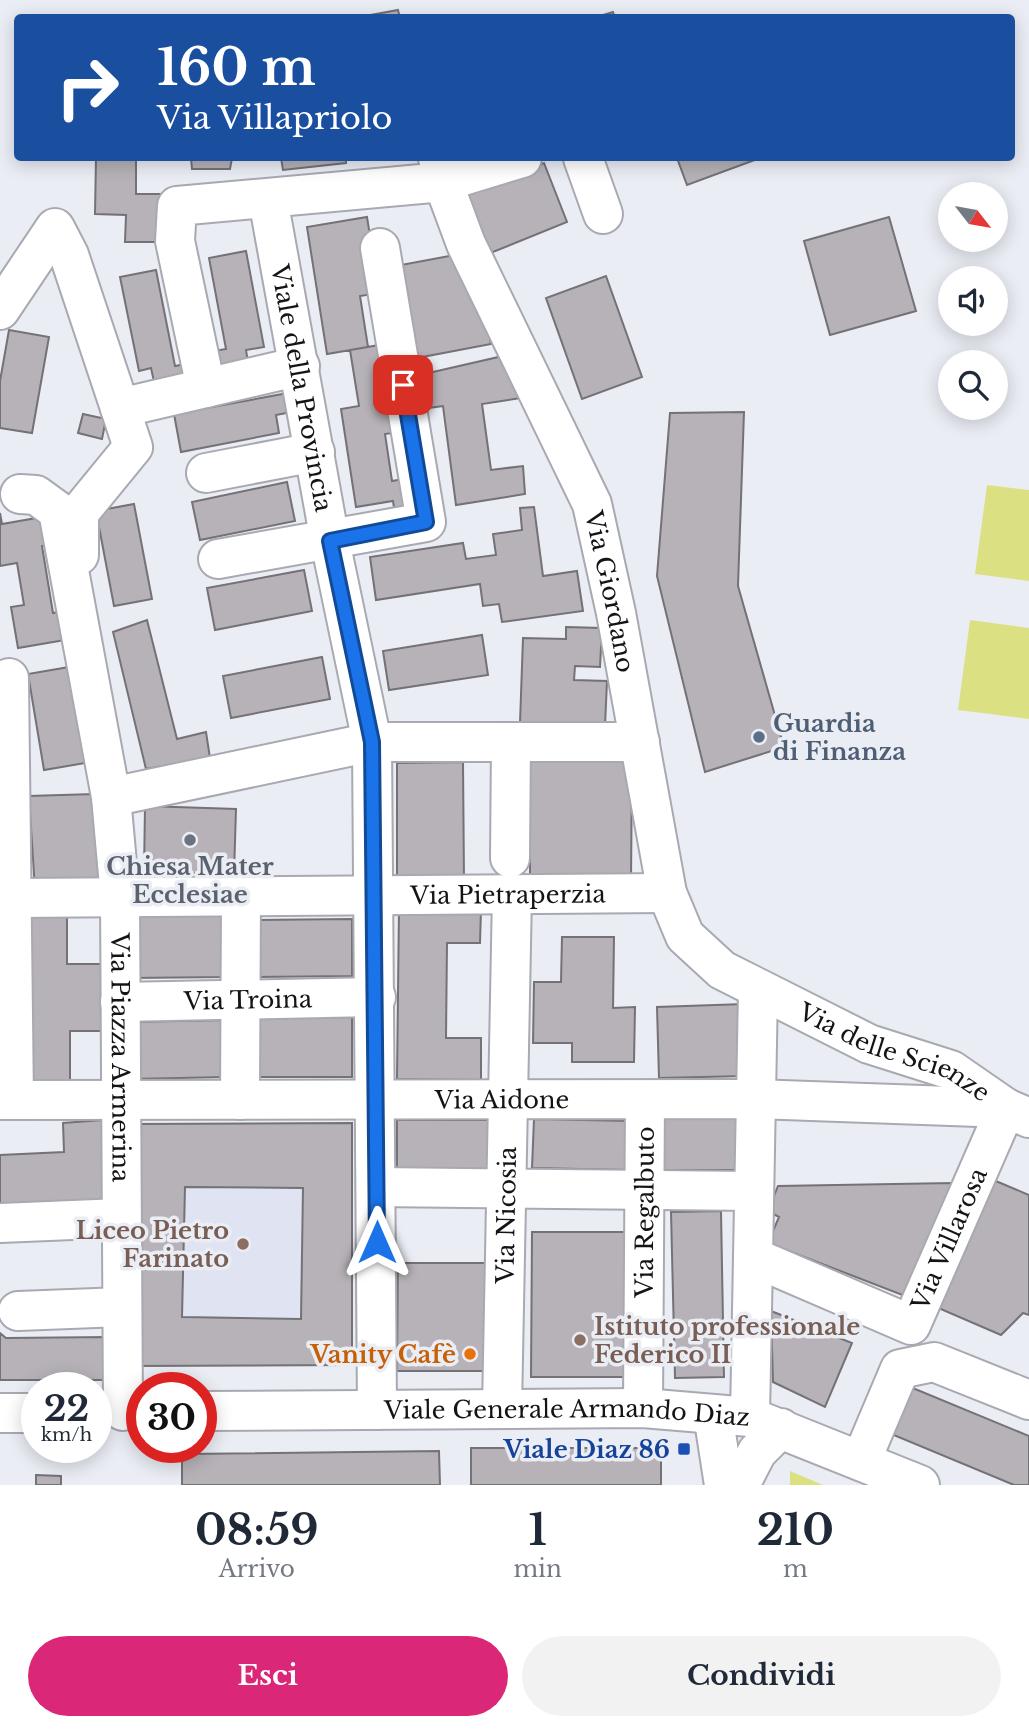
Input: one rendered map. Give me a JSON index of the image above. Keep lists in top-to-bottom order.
{
  "streets": {
    "street": [
      "Viale della Provincia",
      "Via Giordano",
      "Via Pietraperzia",
      "Via Troina",
      "Via delle Scienze",
      "Via Piazza Armerina",
      "Via Aidone",
      "Via Regalbuto",
      "Via Nicosia",
      "Via Villarosa",
      "Viale Generale Armando Diaz"
    ]
  },
  "crossings": [
    ["Viale della Provincia", "Via Pietraperzia"],
    ["Viale della Provincia", "Via Troina"],
    ["Viale della Provincia", "Via Aidone"],
    ["Viale della Provincia", "Viale Generale Armando Diaz"],
    ["Via Giordano", "Via Pietraperzia"],
    ["Via Giordano", "Via delle Scienze"],
    ["Via Pietraperzia", "Via Piazza Armerina"],
    ["Via Pietraperzia", "Via Nicosia"],
    ["Via Troina", "Via Piazza Armerina"],
    ["Via delle Scienze", "Via Aidone"],
    ["Via delle Scienze", "Via Villarosa"],
    ["Via Piazza Armerina", "Via Aidone"],
    ["Via Aidone", "Via Regalbuto"],
    ["Via Aidone", "Via Nicosia"],
    ["Via Aidone", "Via Villarosa"],
    ["Via Regalbuto", "Viale Generale Armando Diaz"],
    ["Via Nicosia", "Viale Generale Armando Diaz"]
  ],
  "places": {
    "other": [
      "Guardia di Finanza",
      "Chiesa Mater Ecclesiae",
      "Liceo Pietro Farinato",
      "Istituto professionale Federico II",
      "Vanity Cafè"
    ],
    "transit": ["Viale Diaz 86"]
  },
  "north": "bottom right",
  "page": {
    "turn": ["160 m", "Via Villapriolo"],
    "speed": "22 km/h",
    "limit": "30",
    "eta": [
      "08:59",
      "Arrivo",
      "1",
      "min",
      "210",
      "m"
    ],
    "buttons": ["Esci", "Condividi"]
  }
}
